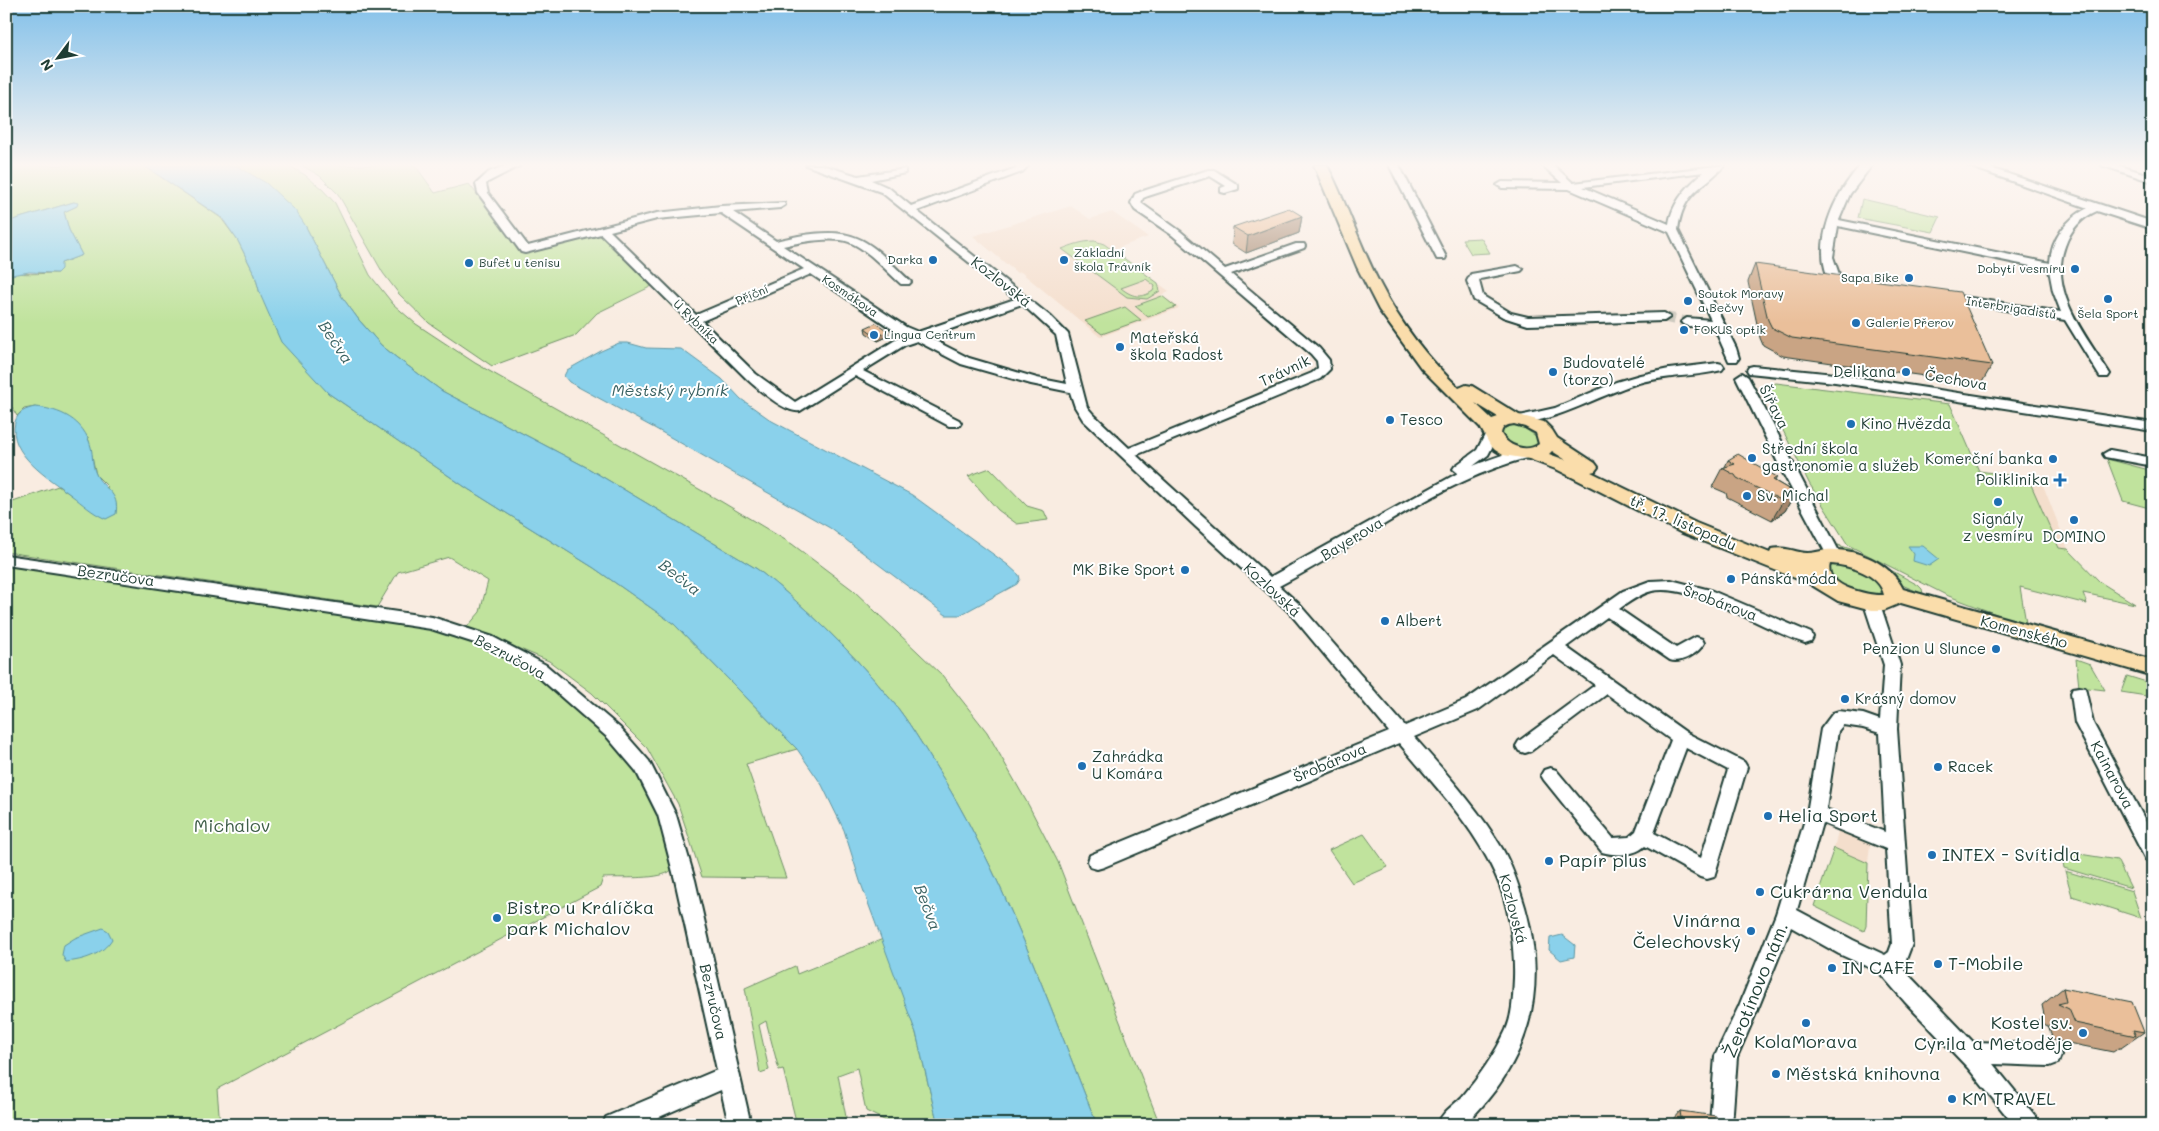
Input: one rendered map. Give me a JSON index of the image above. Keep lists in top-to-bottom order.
{
  "streets": {
    "main road": ["tř. 17. listopadu", "Komenského"],
    "street": [
      "Kozlovská",
      "Příční",
      "Kosmákova",
      "Interbrigadistů",
      "U Rybníka",
      "Trávník",
      "Čechova",
      "Šířava",
      "Bayerova",
      "Bezručova",
      "Šrobárova",
      "Kainarova",
      "Žerotínovo nám."
    ]
  },
  "crossings": [
    ["Kozlovská", "Kosmákova"],
    ["Kozlovská", "Trávník"],
    ["Kozlovská", "Bayerova"],
    ["Kozlovská", "Šrobárova"],
    ["Příční", "Kosmákova"],
    ["Příční", "U Rybníka"],
    ["Čechova", "Šířava"],
    ["Šířava", "tř. 17. listopadu"],
    ["tř. 17. listopadu", "Bayerova"]
  ],
  "water": ["Bečva", "Městský rybník"],
  "parks": ["Michalov"],
  "places": {
    "other": [
      "Darka",
      "Základní škola Trávník",
      "Bufet u tenisu",
      "Dobytí vesmíru",
      "Sapa Bike",
      "Šela Sport",
      "Soutok Moravy a Bečvy",
      "Galerie Přerov",
      "FOKUS optik",
      "Lingua Centrum",
      "Mateřská škola Radost",
      "Budovatelé (torzo)",
      "Delikana",
      "Tesco",
      "Kino Hvězda",
      "Střední škola gastronomie a služeb",
      "Komerční banka",
      "Sv. Michal",
      "Signály z vesmíru",
      "DOMINO",
      "MK Bike Sport",
      "Pánská móda",
      "Albert",
      "Penzion U Slunce",
      "Krásný domov",
      "Zahrádka U Komára",
      "Racek",
      "Helia Sport",
      "INTEX - Svítidla",
      "Papír plus",
      "Cukrárna Vendula",
      "Bistro u Králíčka park Michalov",
      "Vinárna Čelechovský",
      "T-Mobile",
      "IN CAFE",
      "KolaMorava",
      "Kostel sv. Cyrila a Metoděje",
      "Městská knihovna",
      "KM TRAVEL"
    ],
    "health": ["Poliklinika"]
  },
  "north": "bottom left"
}
